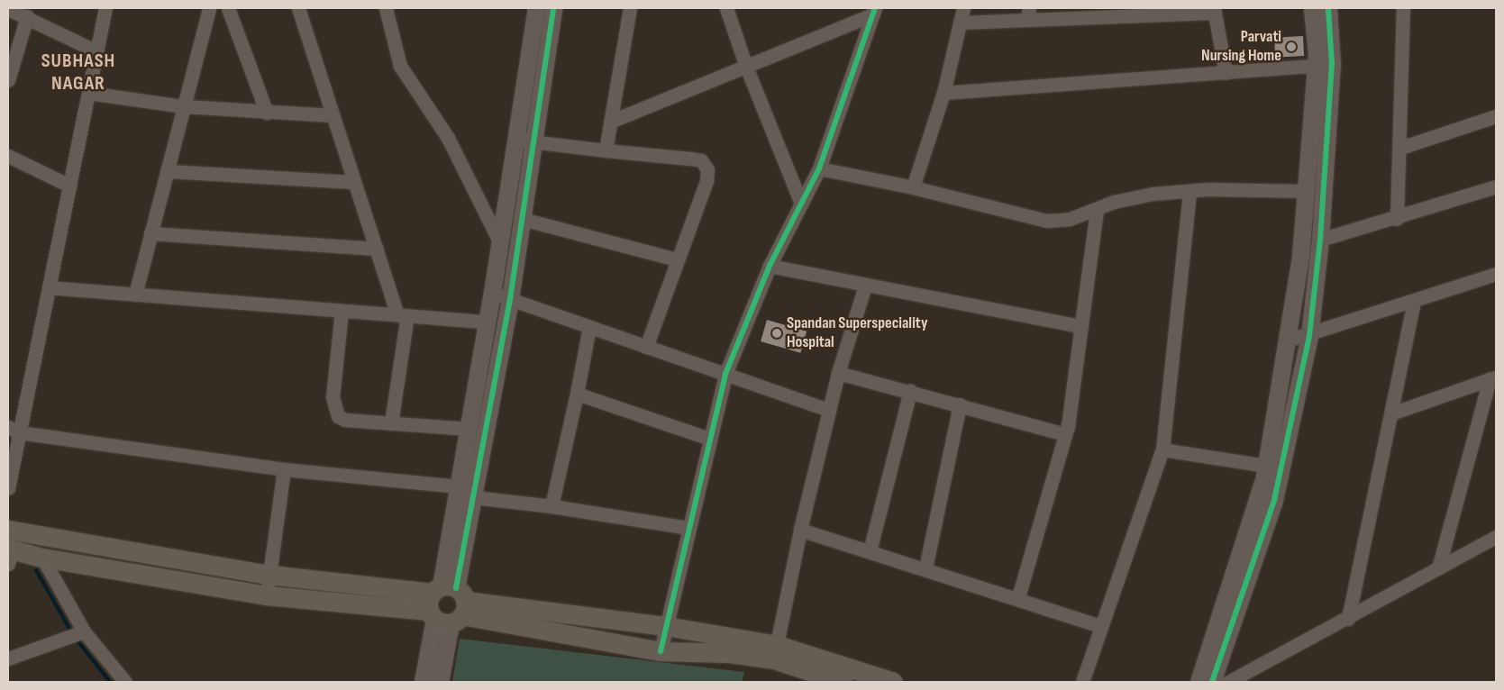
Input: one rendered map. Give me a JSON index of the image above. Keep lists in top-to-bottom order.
{
  "districts": ["SUBHASH NAGAR"],
  "places": ["Parvati Nursing Home", "Spandan Superspeciality Hospital"]
}
